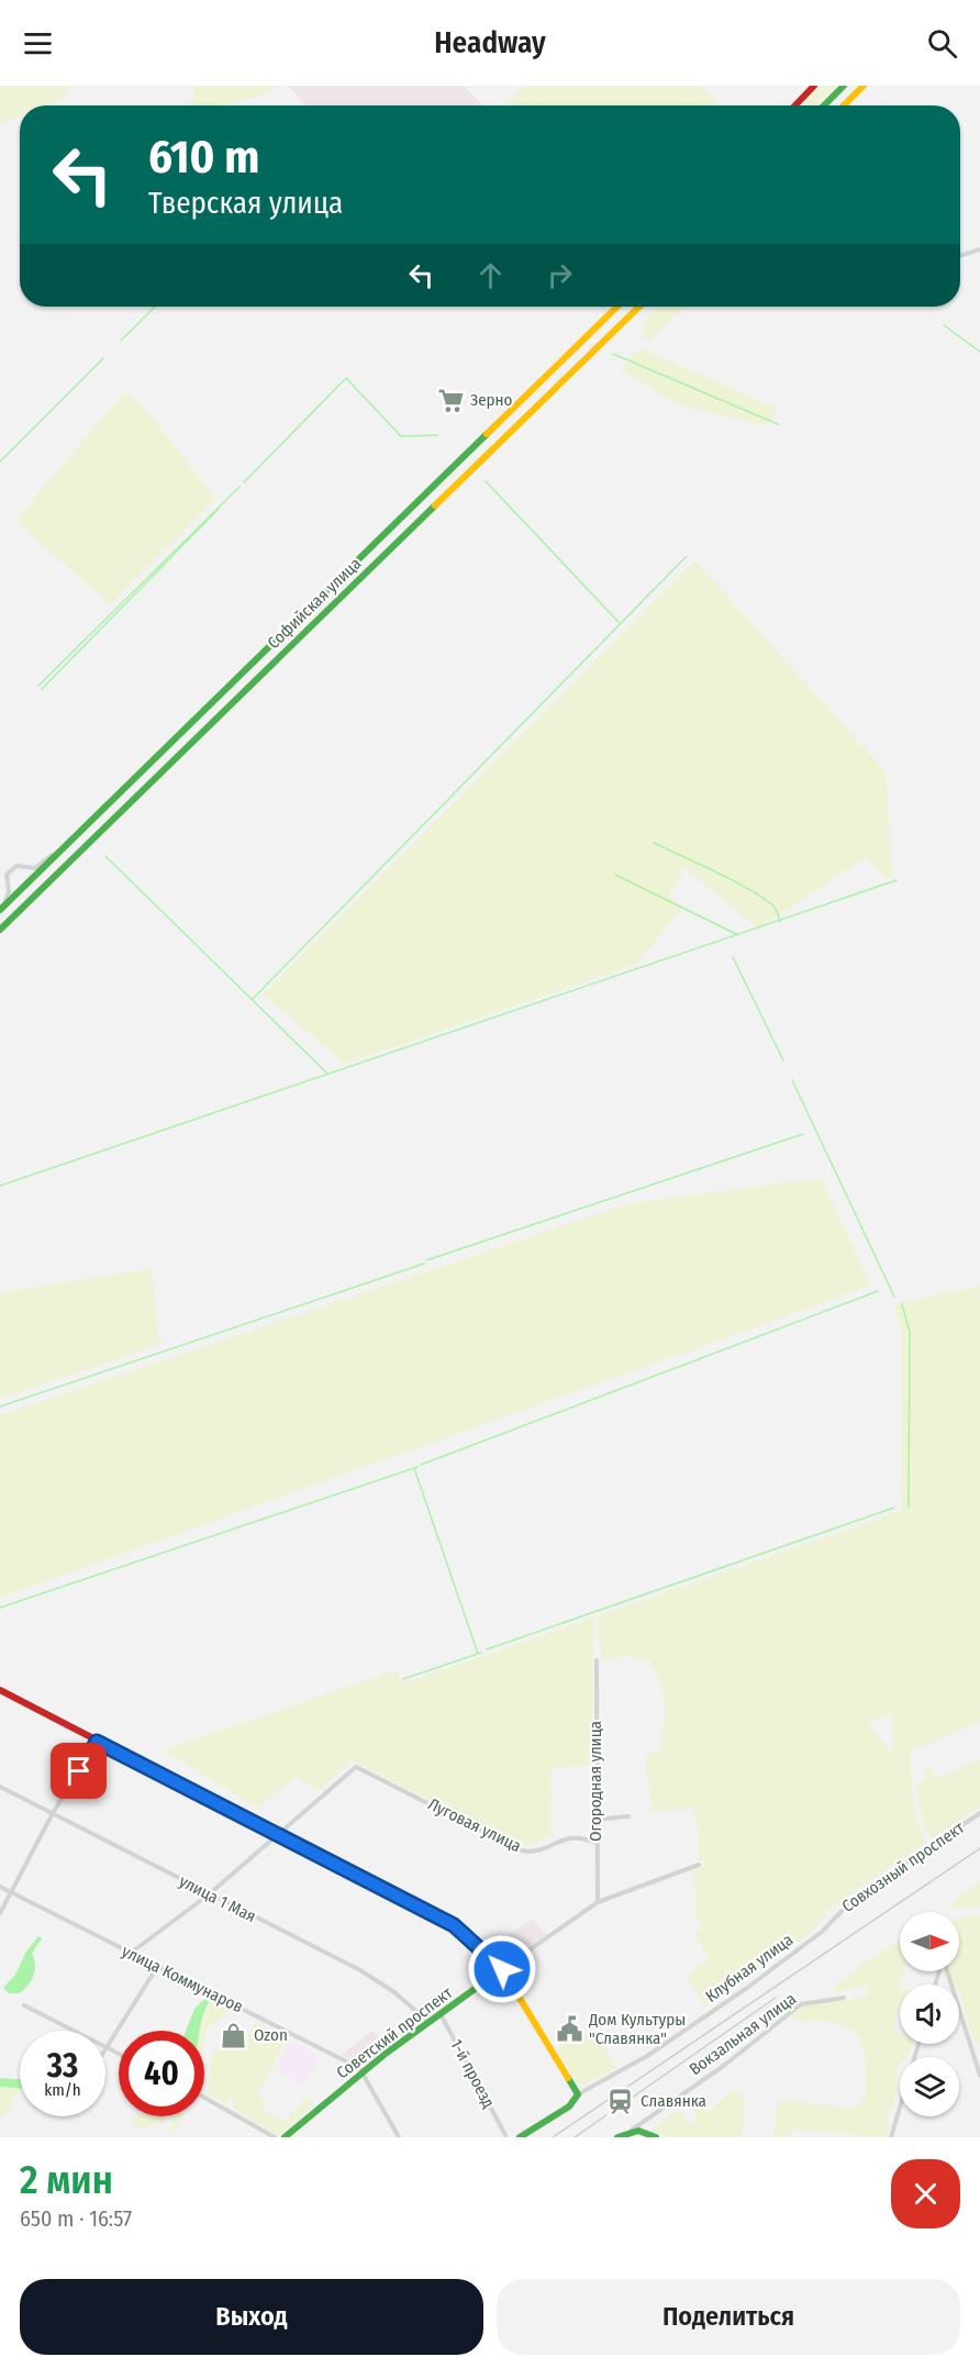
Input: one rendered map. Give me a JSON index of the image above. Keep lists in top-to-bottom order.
{
  "streets": {
    "main road": ["Софийская улица", "Клубная улица", "Советский проспект"],
    "street": [
      "Огородная улица",
      "Луговая улица",
      "Совхозный проспект",
      "улица 1 Мая",
      "улица Коммунаров",
      "Вокзальная улица",
      "1-й проезд"
    ]
  },
  "crossings": [
    ["Огородная улица", "Луговая улица"],
    ["Огородная улица", "Советский проспект"],
    ["Совхозный проспект", "Клубная улица"],
    ["улица 1 Мая", "Советский проспект"],
    ["улица Коммунаров", "Советский проспект"],
    ["Советский проспект", "1-й проезд"]
  ],
  "places": {
    "supermarket": ["Зерно"],
    "public building": ["Дом Культуры \"Славянка\""],
    "shop": ["Ozon"],
    "station": ["Славянка"]
  },
  "north": "right",
  "page": {
    "header": "Headway",
    "turn": ["610 m", "Тверская улица"],
    "speed": "33 km/h",
    "limit": "40",
    "heading": ["2 мин", "650 m · 16:57"],
    "buttons": ["Выход", "Поделиться"]
  }
}
